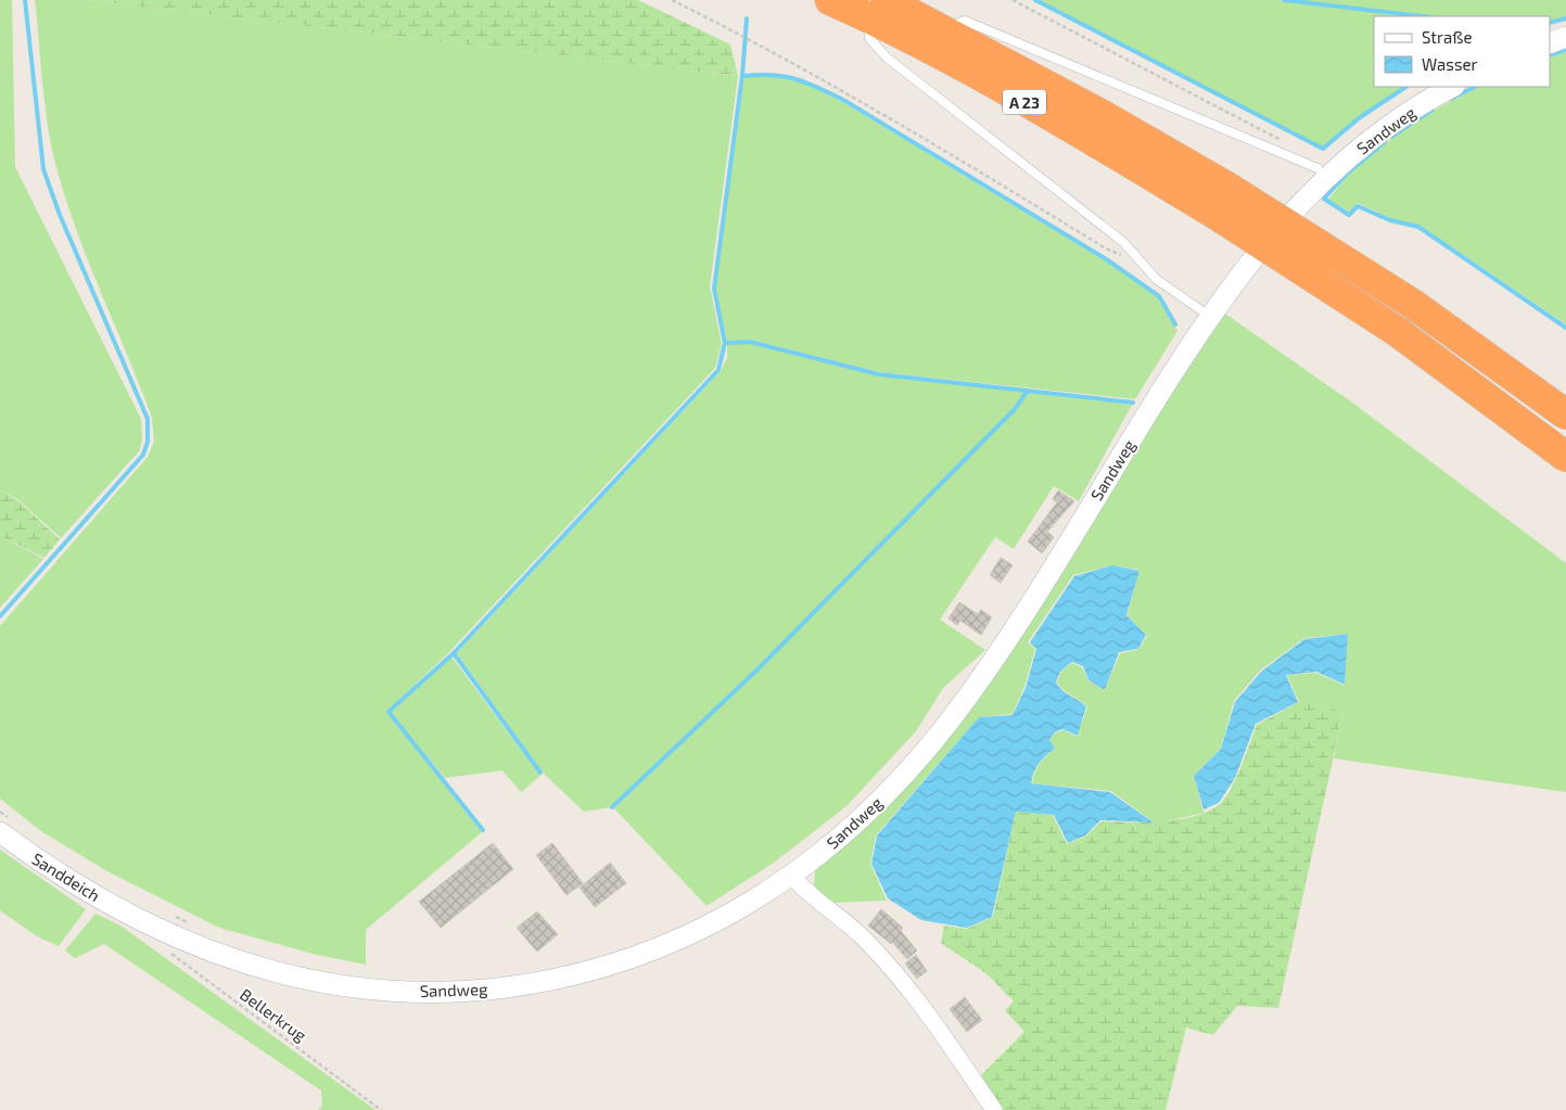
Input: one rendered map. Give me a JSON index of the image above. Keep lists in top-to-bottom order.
{
  "streets": {
    "highway": ["A 23"],
    "street": ["Sandweg", "Sanddeich"],
    "path": ["Bellerkrug"]
  },
  "crossings": [
    ["Sandweg", "Sanddeich"],
    ["Sandweg", "Bellerkrug"]
  ],
  "legend": ["Straße", "Wasser"]
}
